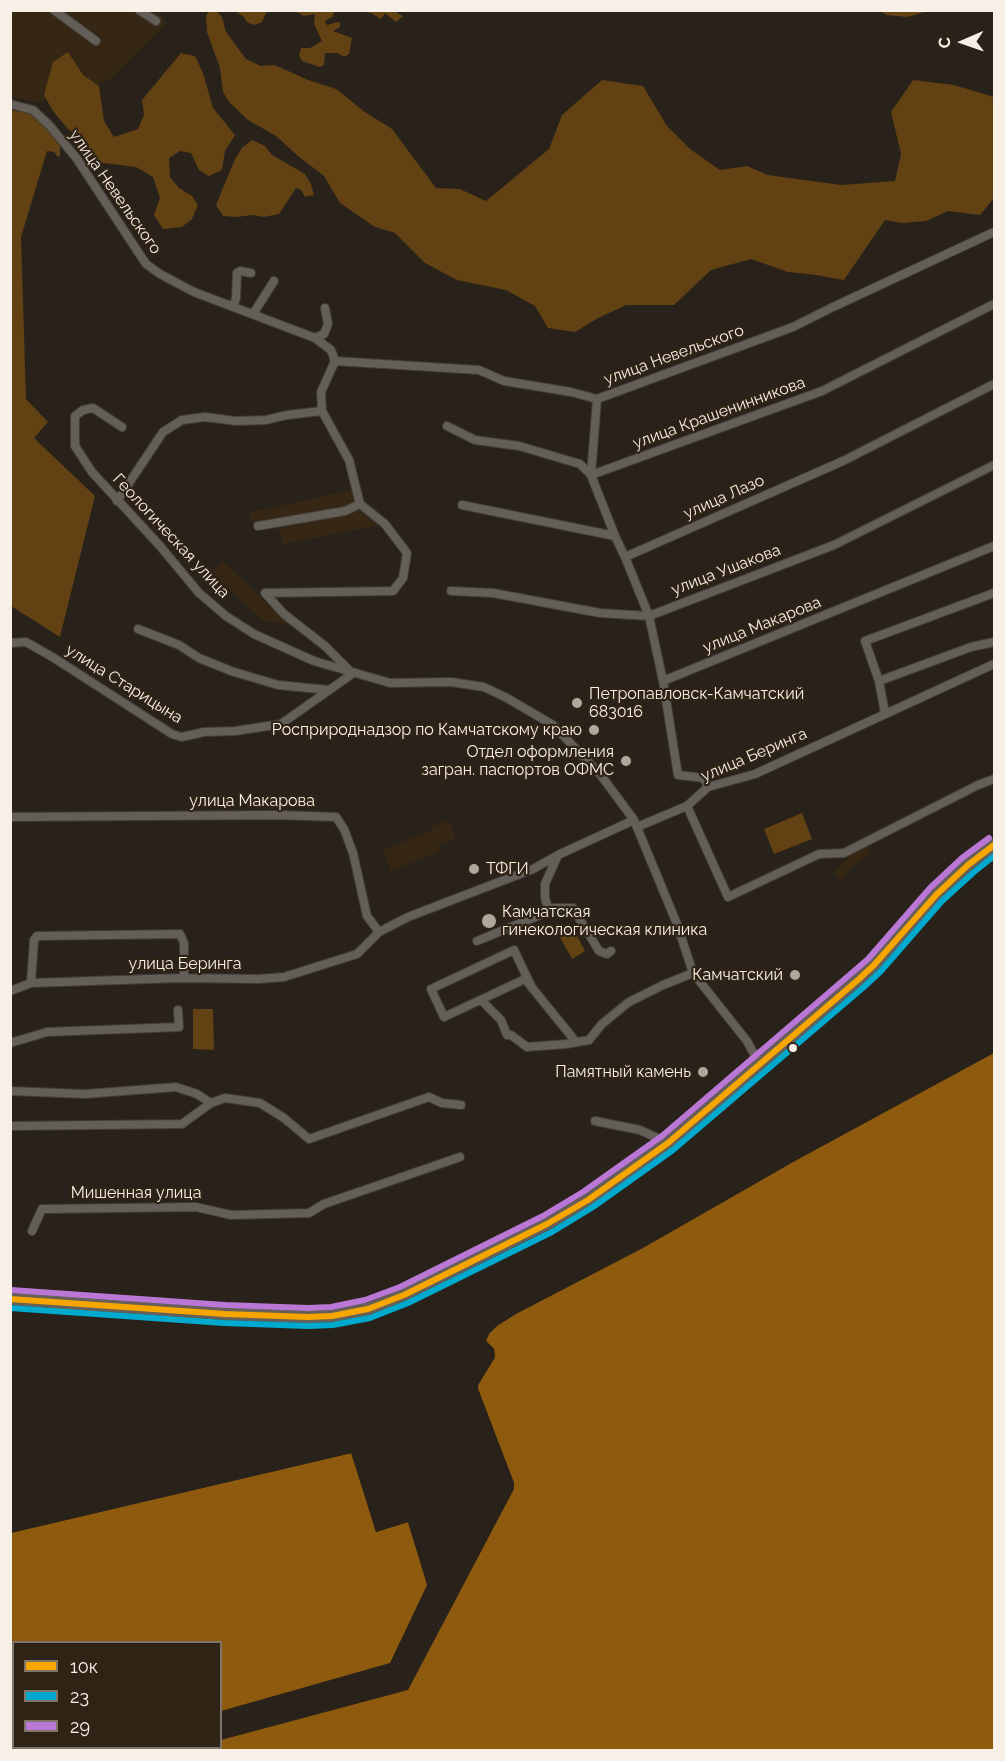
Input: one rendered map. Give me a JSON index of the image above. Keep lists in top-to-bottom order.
{
  "streets": {
    "street": [
      "улица Невельского",
      "улица Крашенинникова",
      "улица Лазо",
      "Геологическая улица",
      "улица Ушакова",
      "улица Макарова",
      "улица Старицына",
      "улица Беринга",
      "Мишенная улица"
    ]
  },
  "crossings": [
    ["Геологическая улица", "улица Старицына"],
    ["Геологическая улица", "улица Беринга"],
    ["улица Макарова", "улица Беринга"]
  ],
  "places": [
    "Петропавловск-Камчатский 683016",
    "Росприроднадзор по Камчатскому краю",
    "Отдел оформления загран. паспортов ОФМС",
    "ТФГИ",
    "Камчатская гинекологическая клиника",
    "Камчатский",
    "Памятный камень"
  ],
  "lines": ["transit line 29", "transit line 10к", "transit line 23"],
  "legend": ["10к", "23", "29"],
  "north": "left"
}
